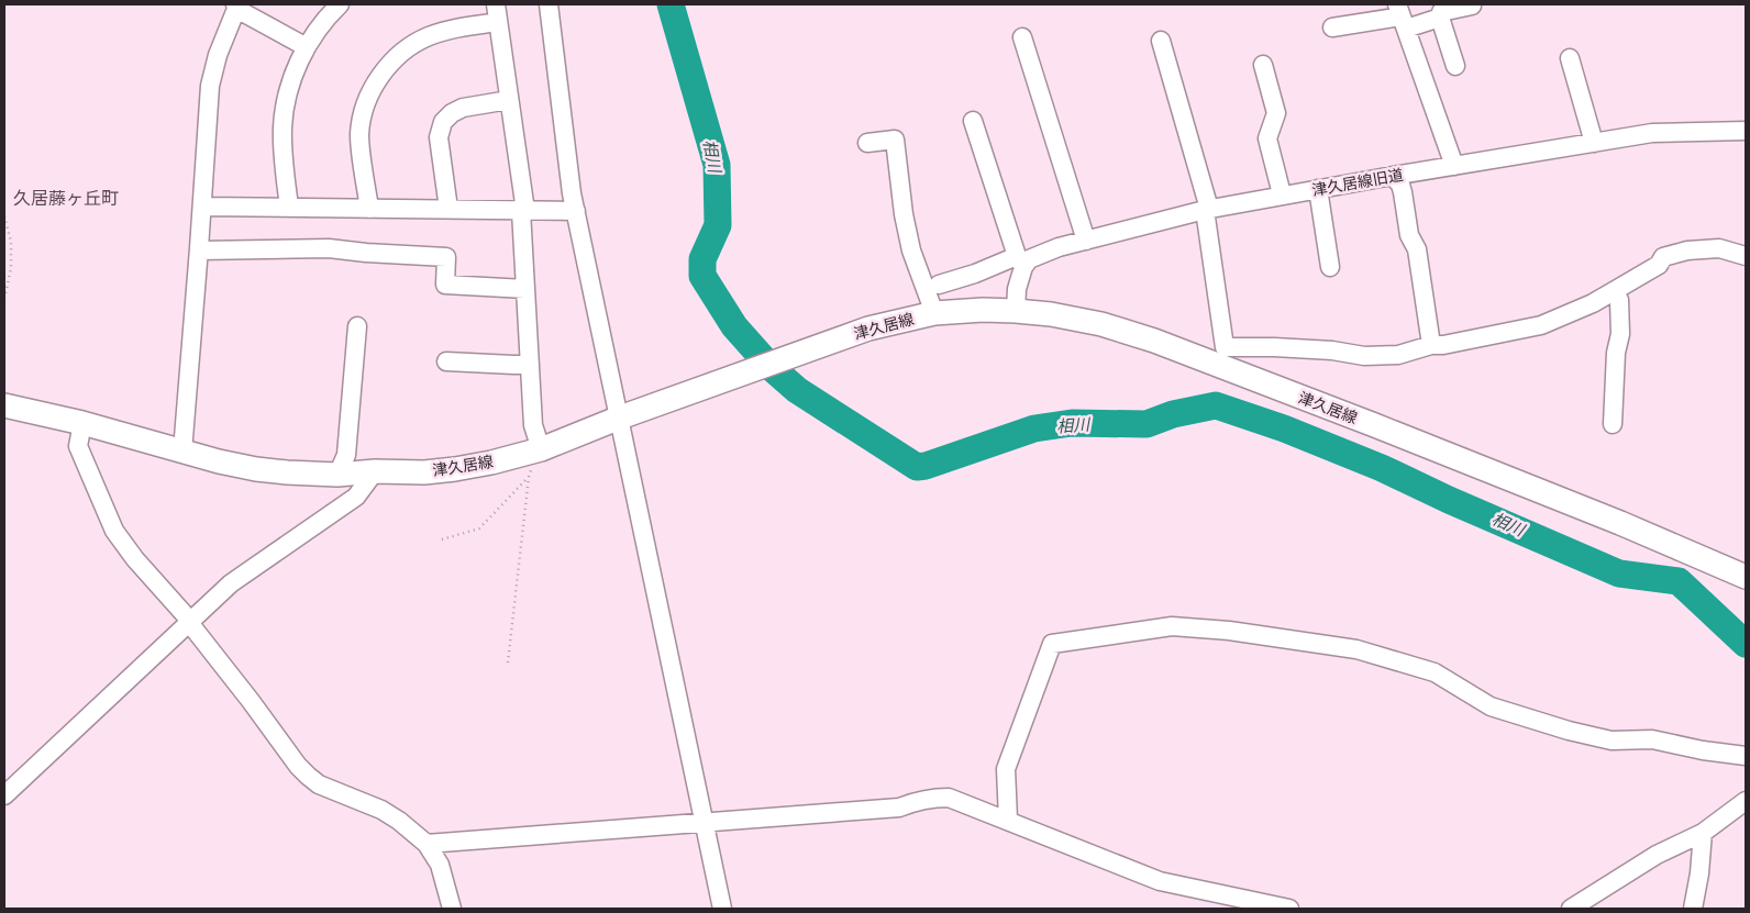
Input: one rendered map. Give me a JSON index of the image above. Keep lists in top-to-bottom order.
{
  "streets": {
    "main road": ["津久居線"],
    "street": ["津久居線旧道"]
  },
  "districts": ["久居藤ヶ丘町"],
  "water": ["相川"]
}
